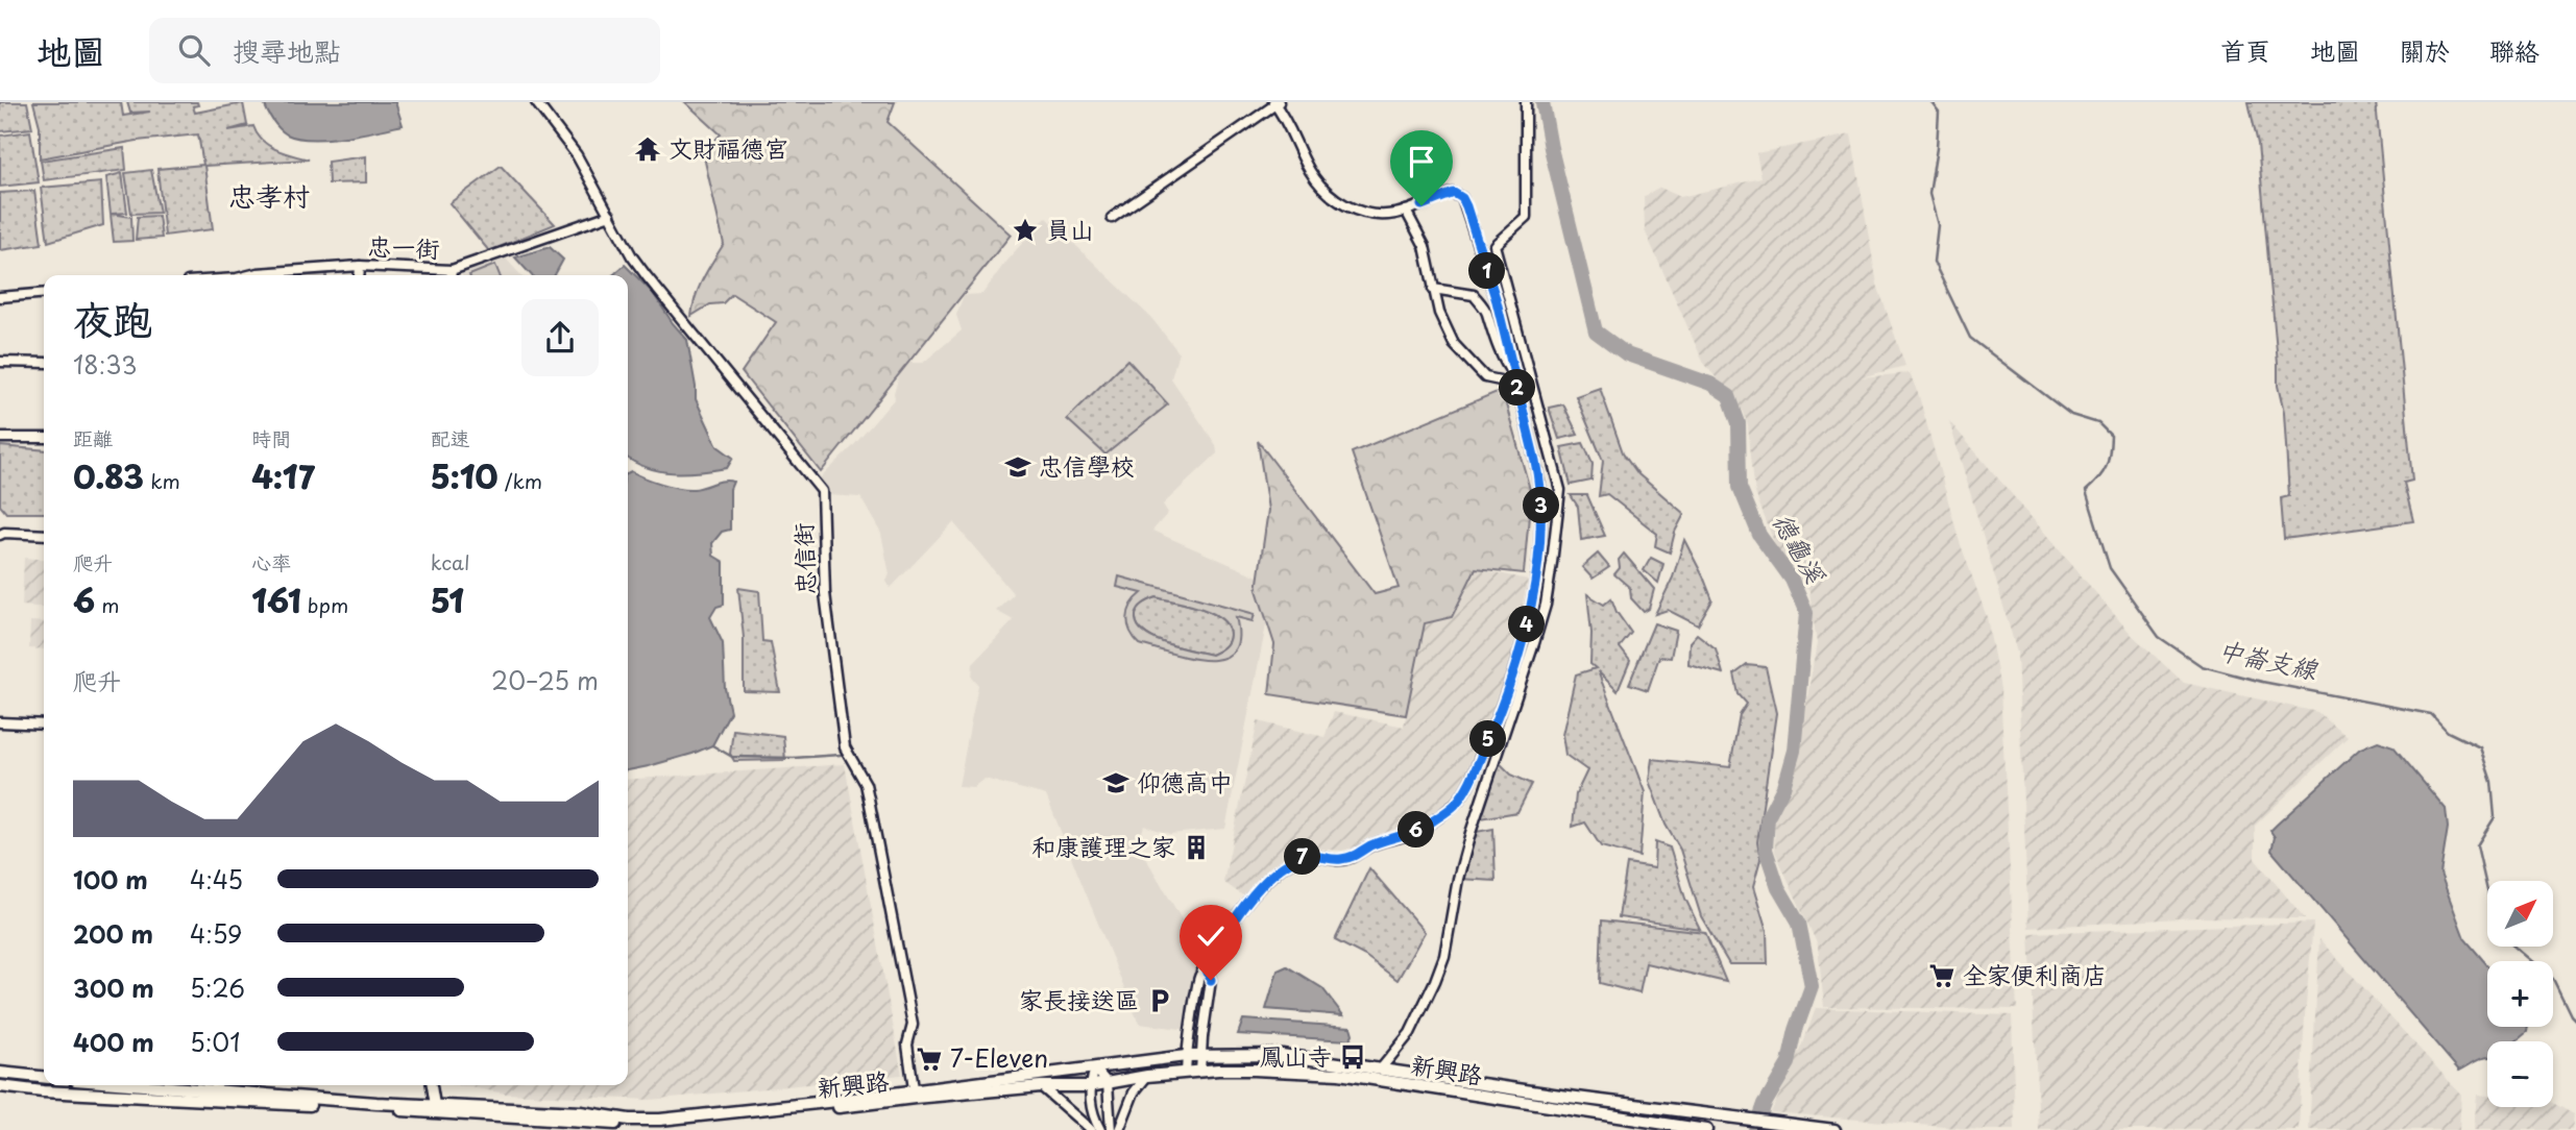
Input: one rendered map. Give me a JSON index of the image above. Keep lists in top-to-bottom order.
{
  "streets": {
    "main road": ["新興路"],
    "street": ["忠一街", "忠信街"]
  },
  "crossings": [
    ["忠一街", "忠信街"],
    ["忠信街", "新興路"]
  ],
  "districts": ["忠孝村"],
  "water": ["德龜溪", "中崙支線"],
  "places": {
    "temple": ["文財福德宮"],
    "place": ["員山"],
    "school or university": ["忠信學校", "仰德高中"],
    "building": ["和康護理之家"],
    "supermarket": ["全家便利商店", "7-Eleven"],
    "parking": ["家長接送區"],
    "bus stop": ["鳳山寺"]
  },
  "north": "top right",
  "page": {
    "header": "地圖",
    "search": "搜尋地點",
    "nav": [
      "首頁",
      "地圖",
      "關於",
      "聯絡"
    ],
    "pins": [
      "1",
      "2",
      "3",
      "4",
      "5",
      "6",
      "7"
    ],
    "heading": ["夜跑", "18:33"],
    "stats": [
      ["距離", "0.83 km"],
      ["時間", "4:17"],
      ["配速", "5:10 /km"],
      ["爬升", "6 m"],
      ["心率", "161 bpm"],
      ["kcal", "51"]
    ],
    "chart": ["爬升", "20–25 m"],
    "list": [
      {
        "name": "100 m",
        "note": "4:45"
      },
      {
        "name": "200 m",
        "note": "4:59"
      },
      {
        "name": "300 m",
        "note": "5:26"
      },
      {
        "name": "400 m",
        "note": "5:01"
      }
    ],
    "map_buttons": ["+", "−"]
  }
}
